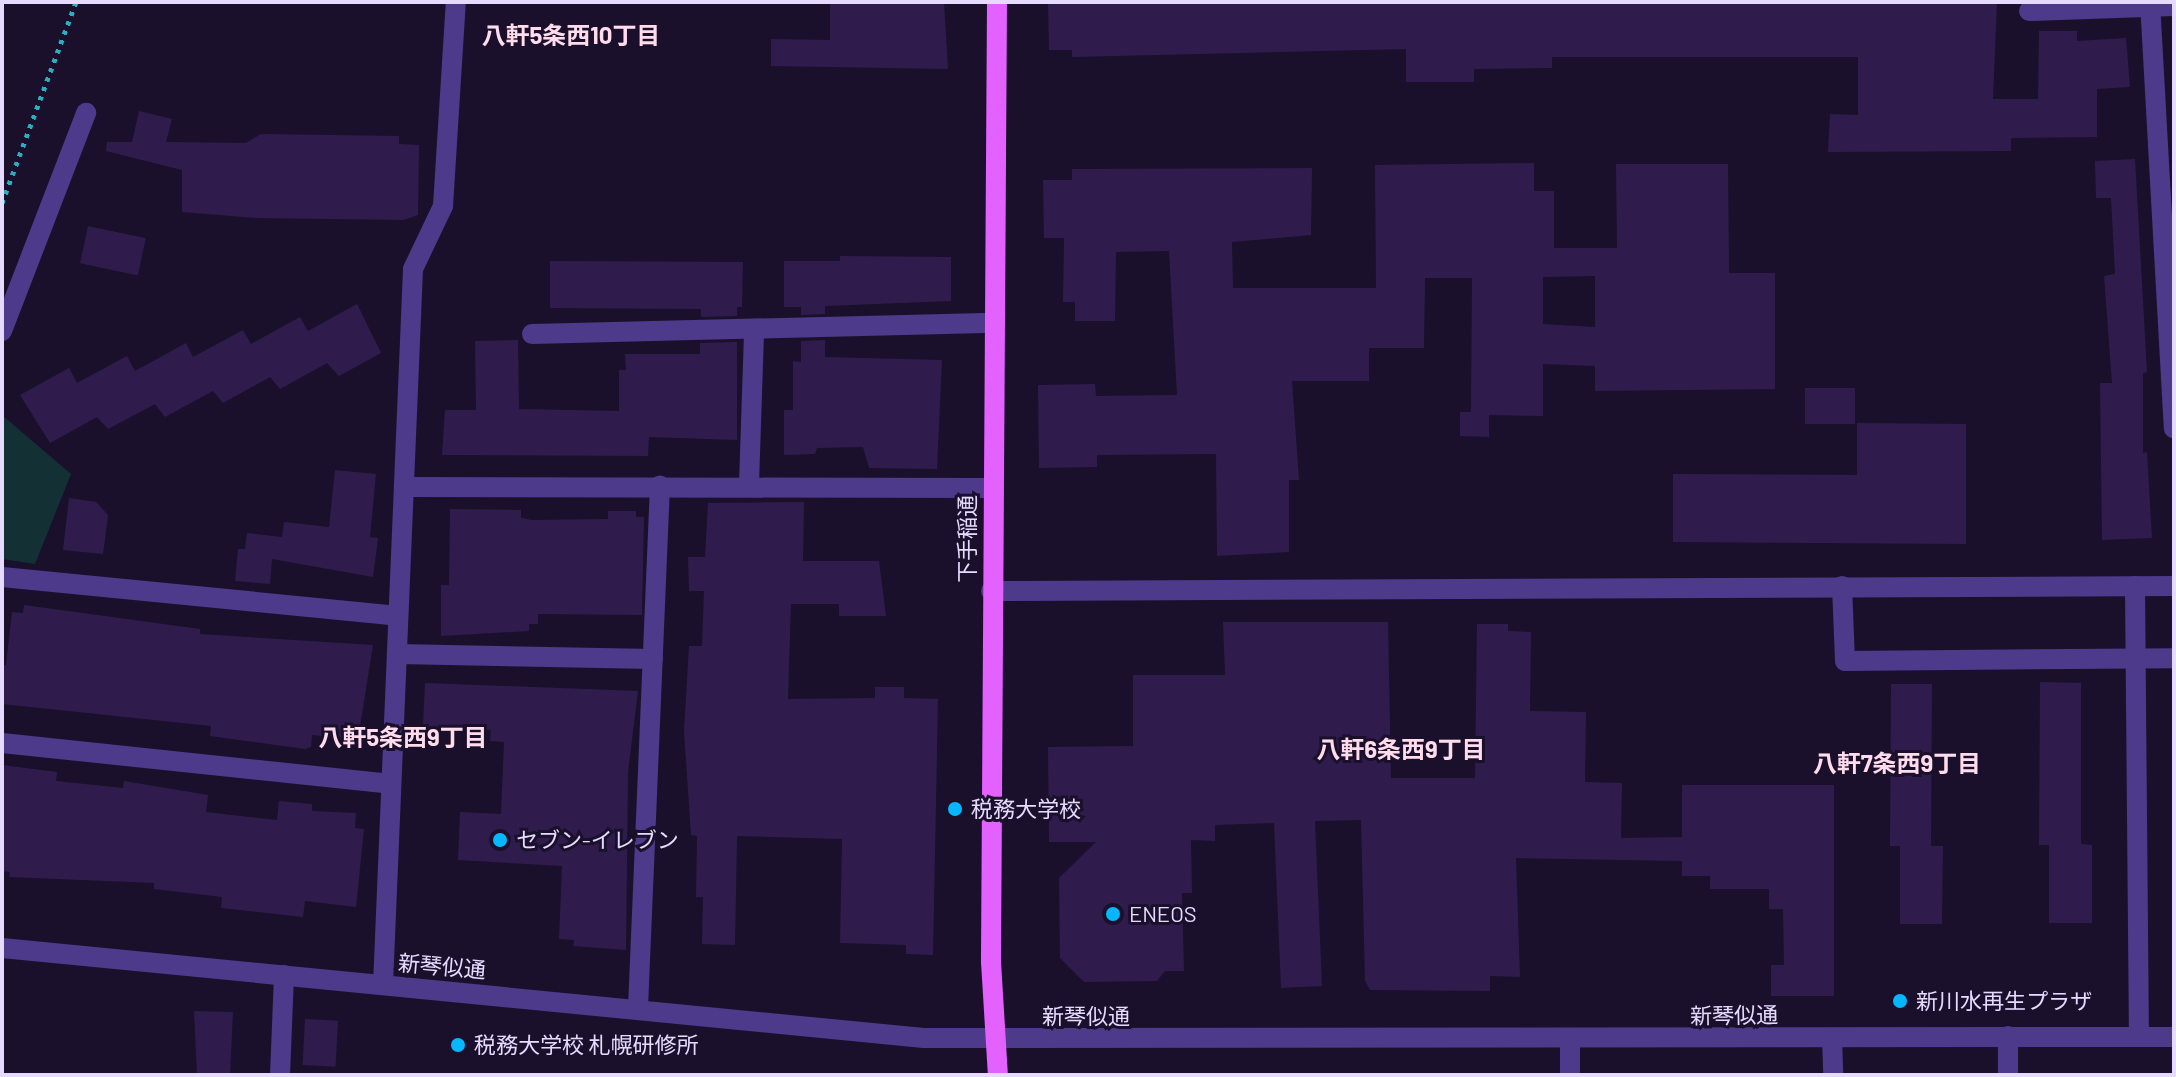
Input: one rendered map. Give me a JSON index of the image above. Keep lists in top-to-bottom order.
{
  "streets": {
    "main road": ["下手稲通"],
    "street": ["新琴似通"]
  },
  "crossings": [
    ["下手稲通", "新琴似通"]
  ],
  "districts": [
    "八軒5条西10丁目",
    "八軒5条西9丁目",
    "八軒6条西9丁目",
    "八軒7条西9丁目"
  ],
  "places": [
    "税務大学校",
    "セブン-イレブン",
    "ENEOS",
    "新川水再生プラザ",
    "税務大学校 札幌研修所"
  ]
}
